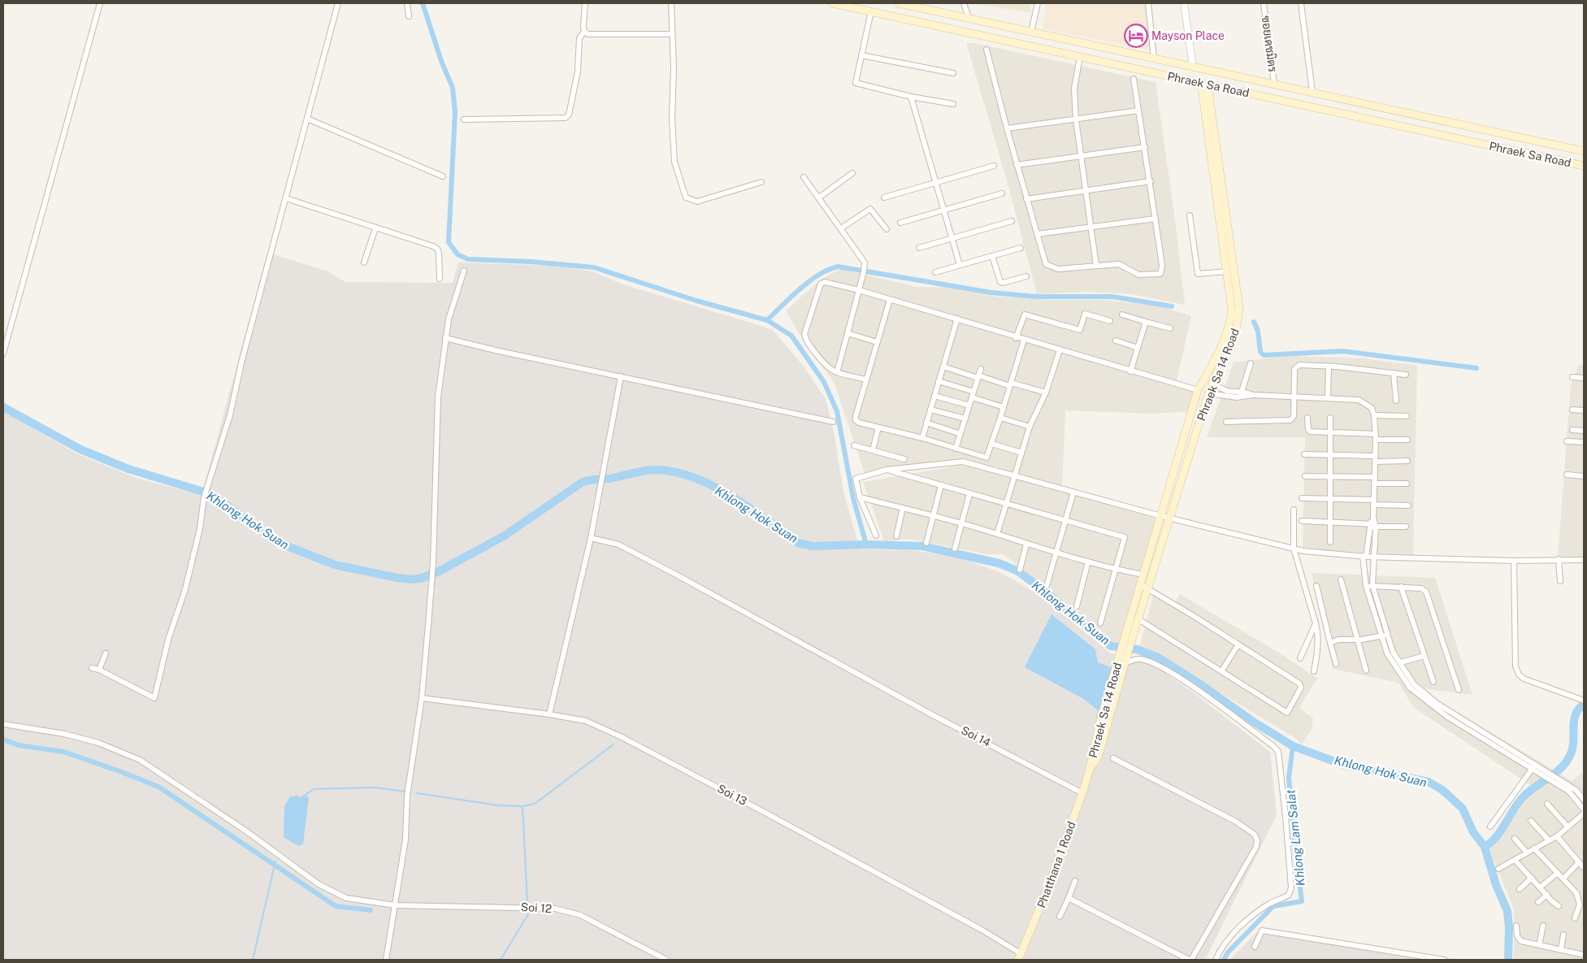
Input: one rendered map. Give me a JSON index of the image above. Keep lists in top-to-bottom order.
{
  "streets": {
    "main road": ["Phraek Sa Road", "Phraek Sa 14 Road", "Phatthana 1 Road"],
    "street": [
      "ซอยเดชมิตร",
      "Soi 14",
      "Soi 13",
      "Soi 12"
    ]
  },
  "crossings": [
    ["ซอยเดชมิตร", "Phraek Sa Road"],
    ["Phraek Sa Road", "Phraek Sa 14 Road"],
    ["Phraek Sa 14 Road", "Phatthana 1 Road"],
    ["Soi 14", "Phatthana 1 Road"],
    ["Soi 13", "Phatthana 1 Road"]
  ],
  "water": ["Khlong Hok Suan", "Khlong Lam Salat"],
  "places": {
    "hotel": ["Mayson Place"]
  }
}
